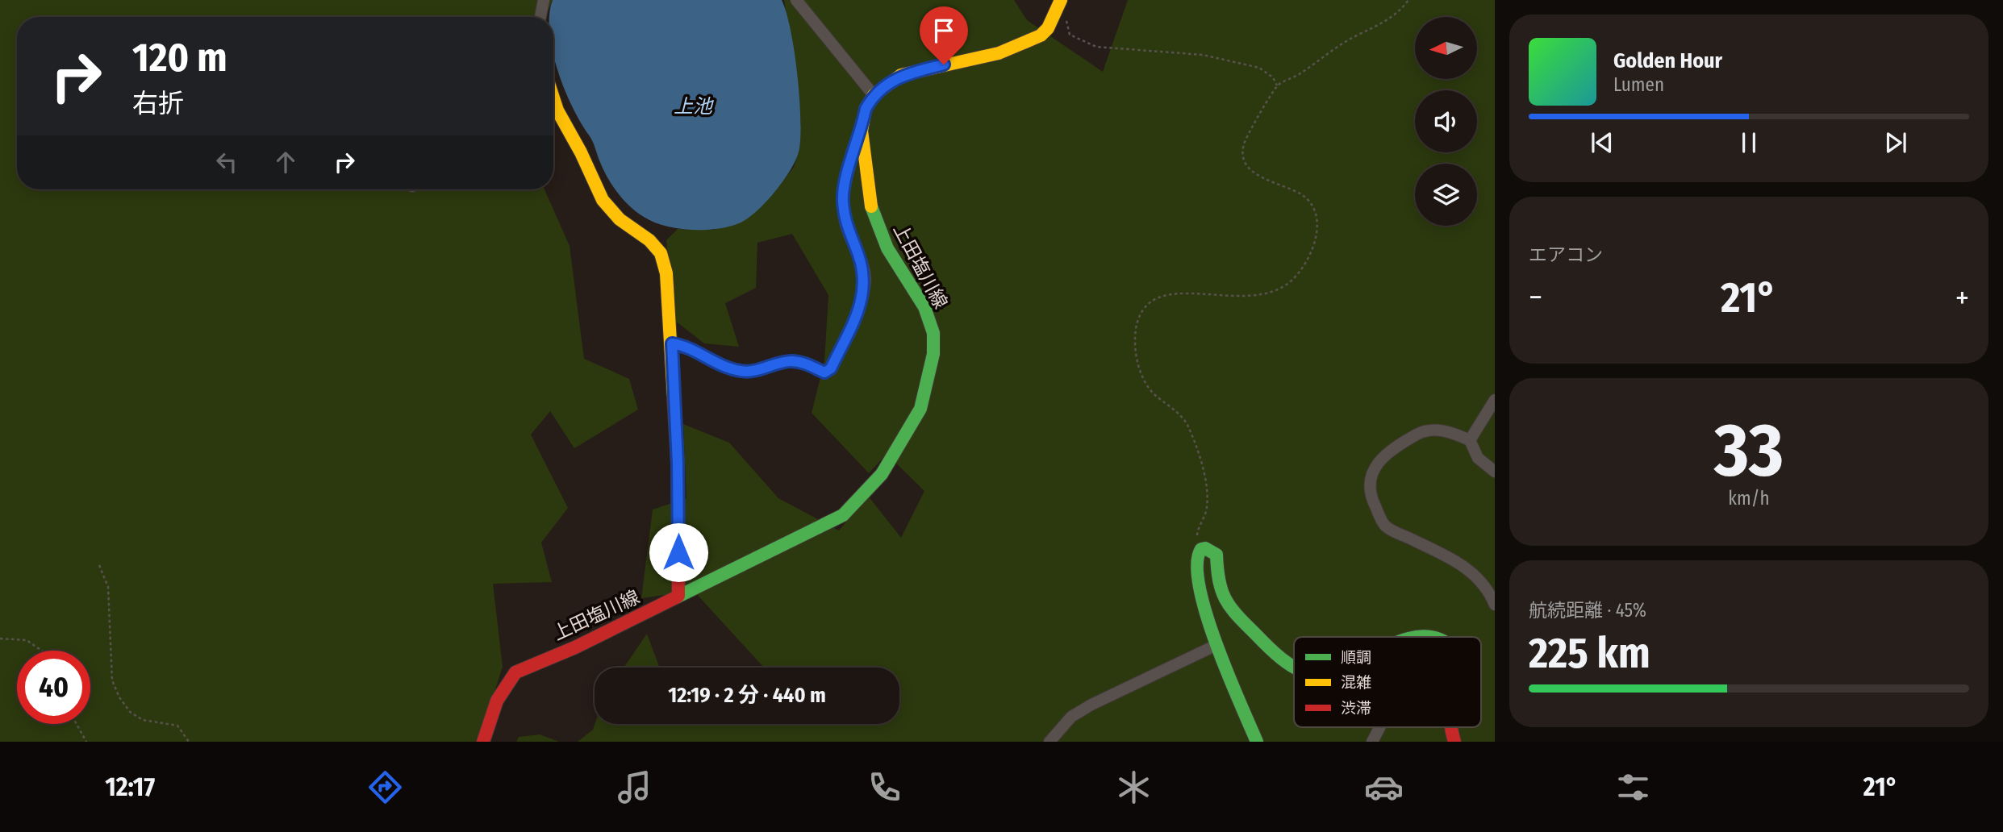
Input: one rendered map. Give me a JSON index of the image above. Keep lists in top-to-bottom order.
{
  "streets": {
    "street": ["上田塩川線"]
  },
  "water": ["上池"],
  "legend": ["順調", "混雑", "渋滞"],
  "north": "left",
  "page": {
    "turn": ["120 m", "右折"],
    "song": ["Golden Hour", "Lumen"],
    "tile": [
      "エアコン",
      ["33", "km/h"],
      ["航続距離 · 45%", "225 km"]
    ],
    "heat": ["−", "21°", "+"],
    "limit": "40",
    "trip": "12:19 · 2 分 · 440 m",
    "tabs": ["12:17", "21°"]
  }
}
